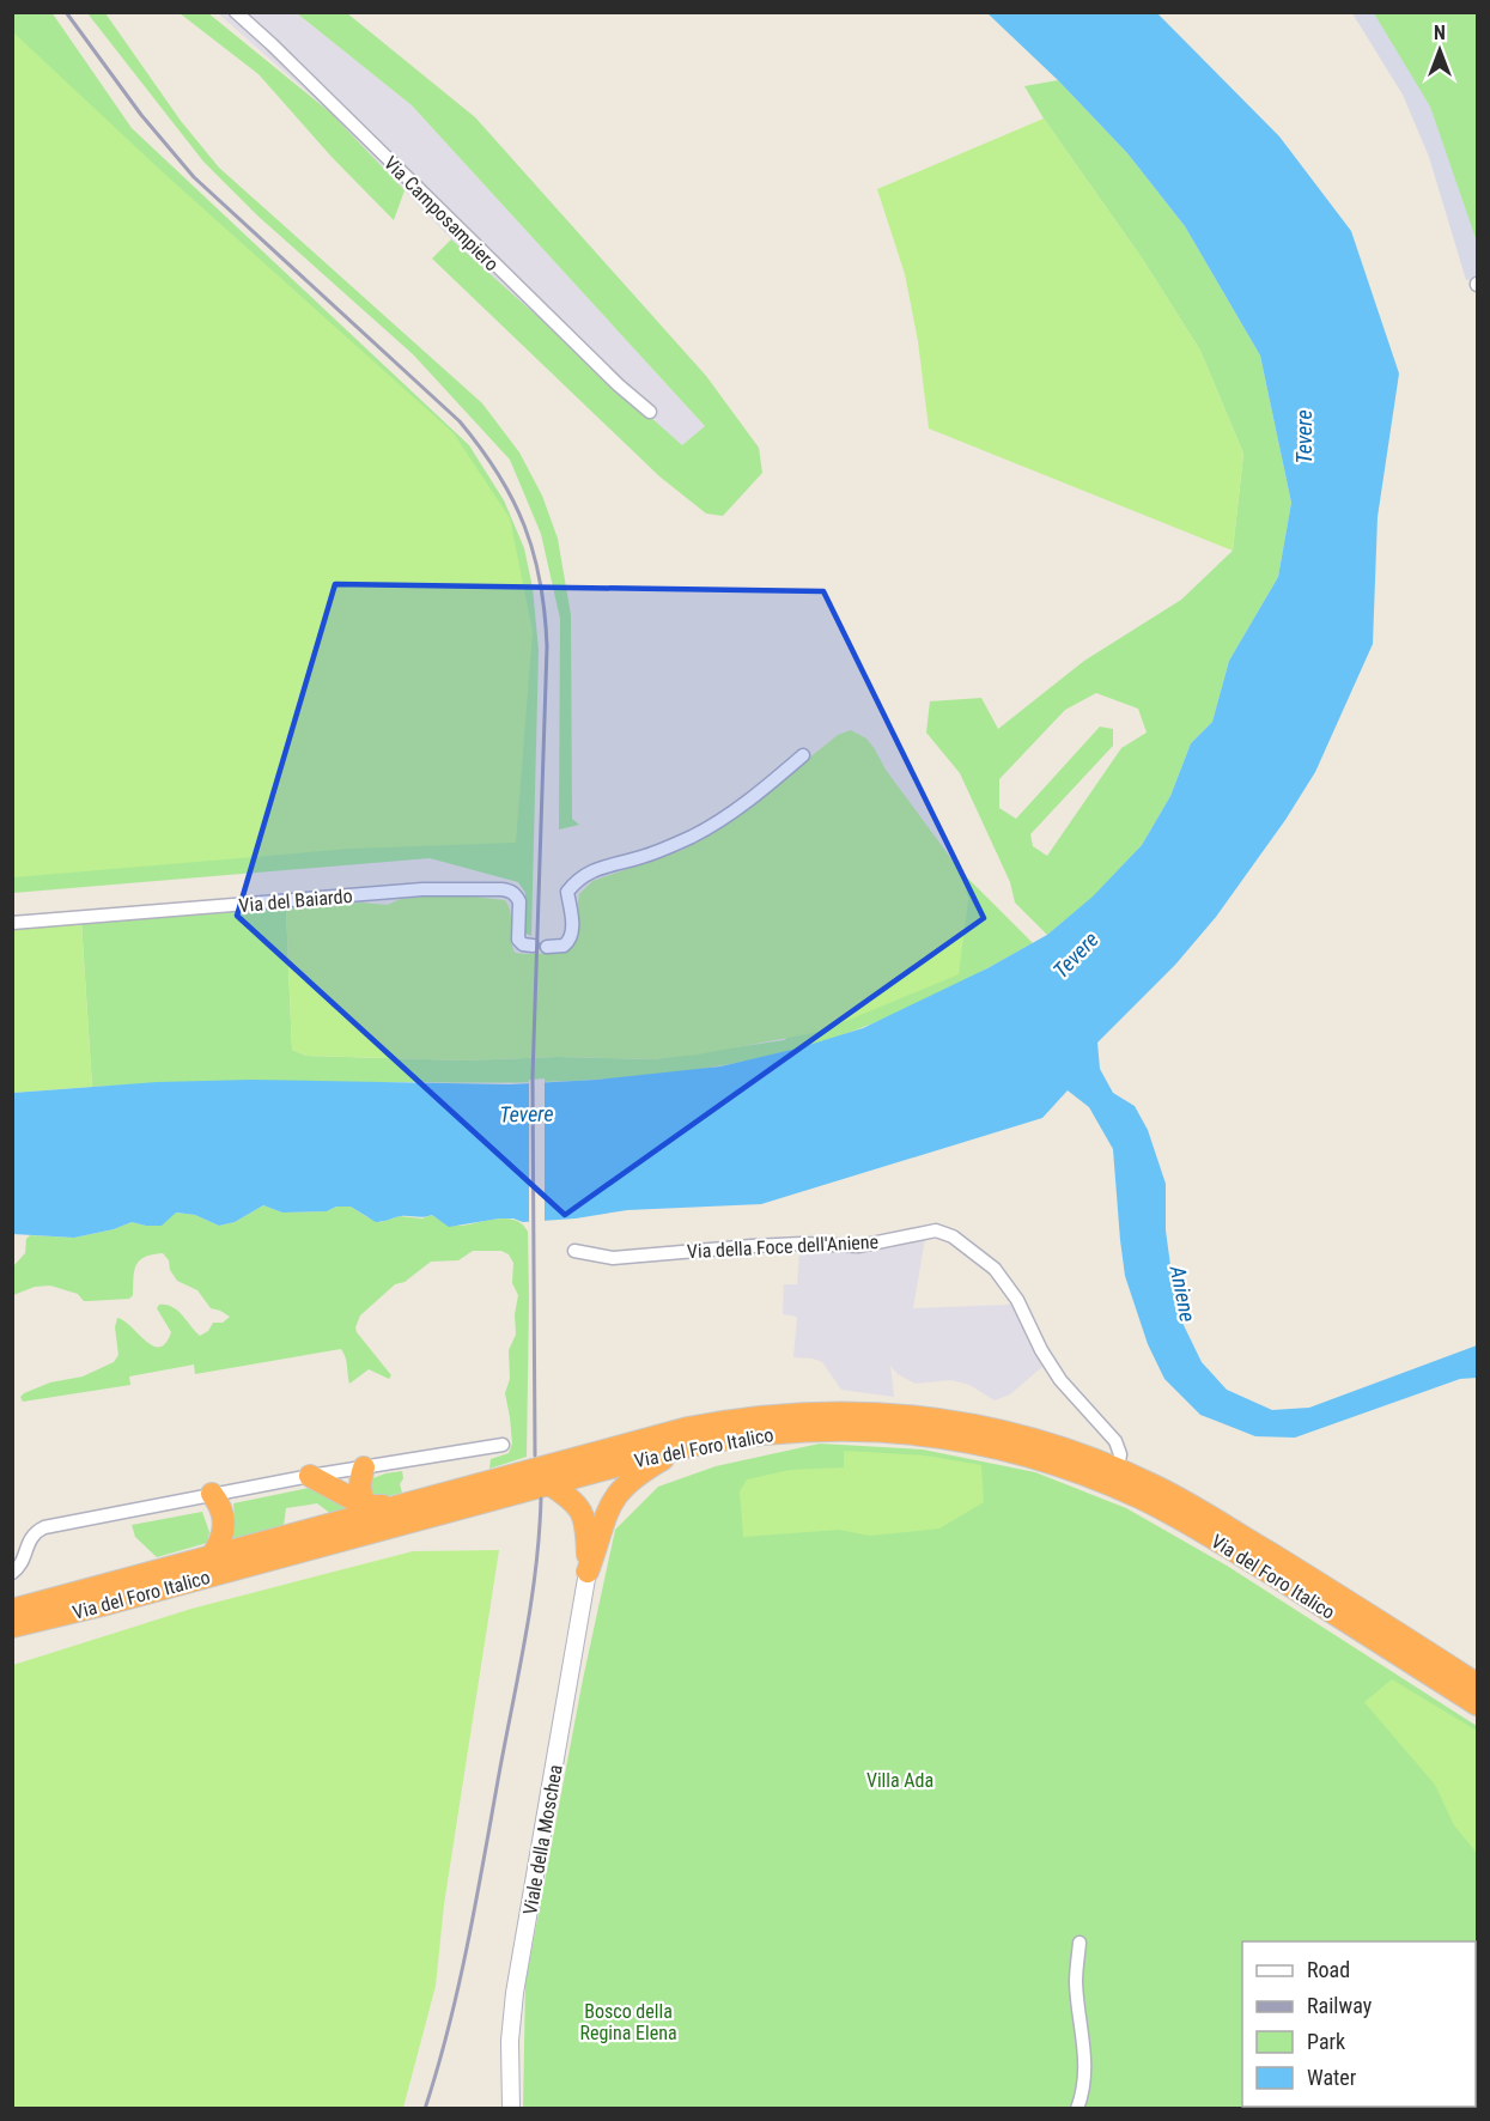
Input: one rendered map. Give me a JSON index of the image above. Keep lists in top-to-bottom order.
{
  "streets": {
    "highway": ["Via del Foro Italico"],
    "street": [
      "Via Camposampiero",
      "Via del Baiardo",
      "Via della Foce dell'Aniene",
      "Viale della Moschea"
    ]
  },
  "crossings": [
    ["Via della Foce dell'Aniene", "Via del Foro Italico"]
  ],
  "water": ["Tevere", "Aniene"],
  "parks": ["Villa Ada", "Bosco della Regina Elena"],
  "legend": [
    "Road",
    "Railway",
    "Park",
    "Water"
  ],
  "north": "top"
}
